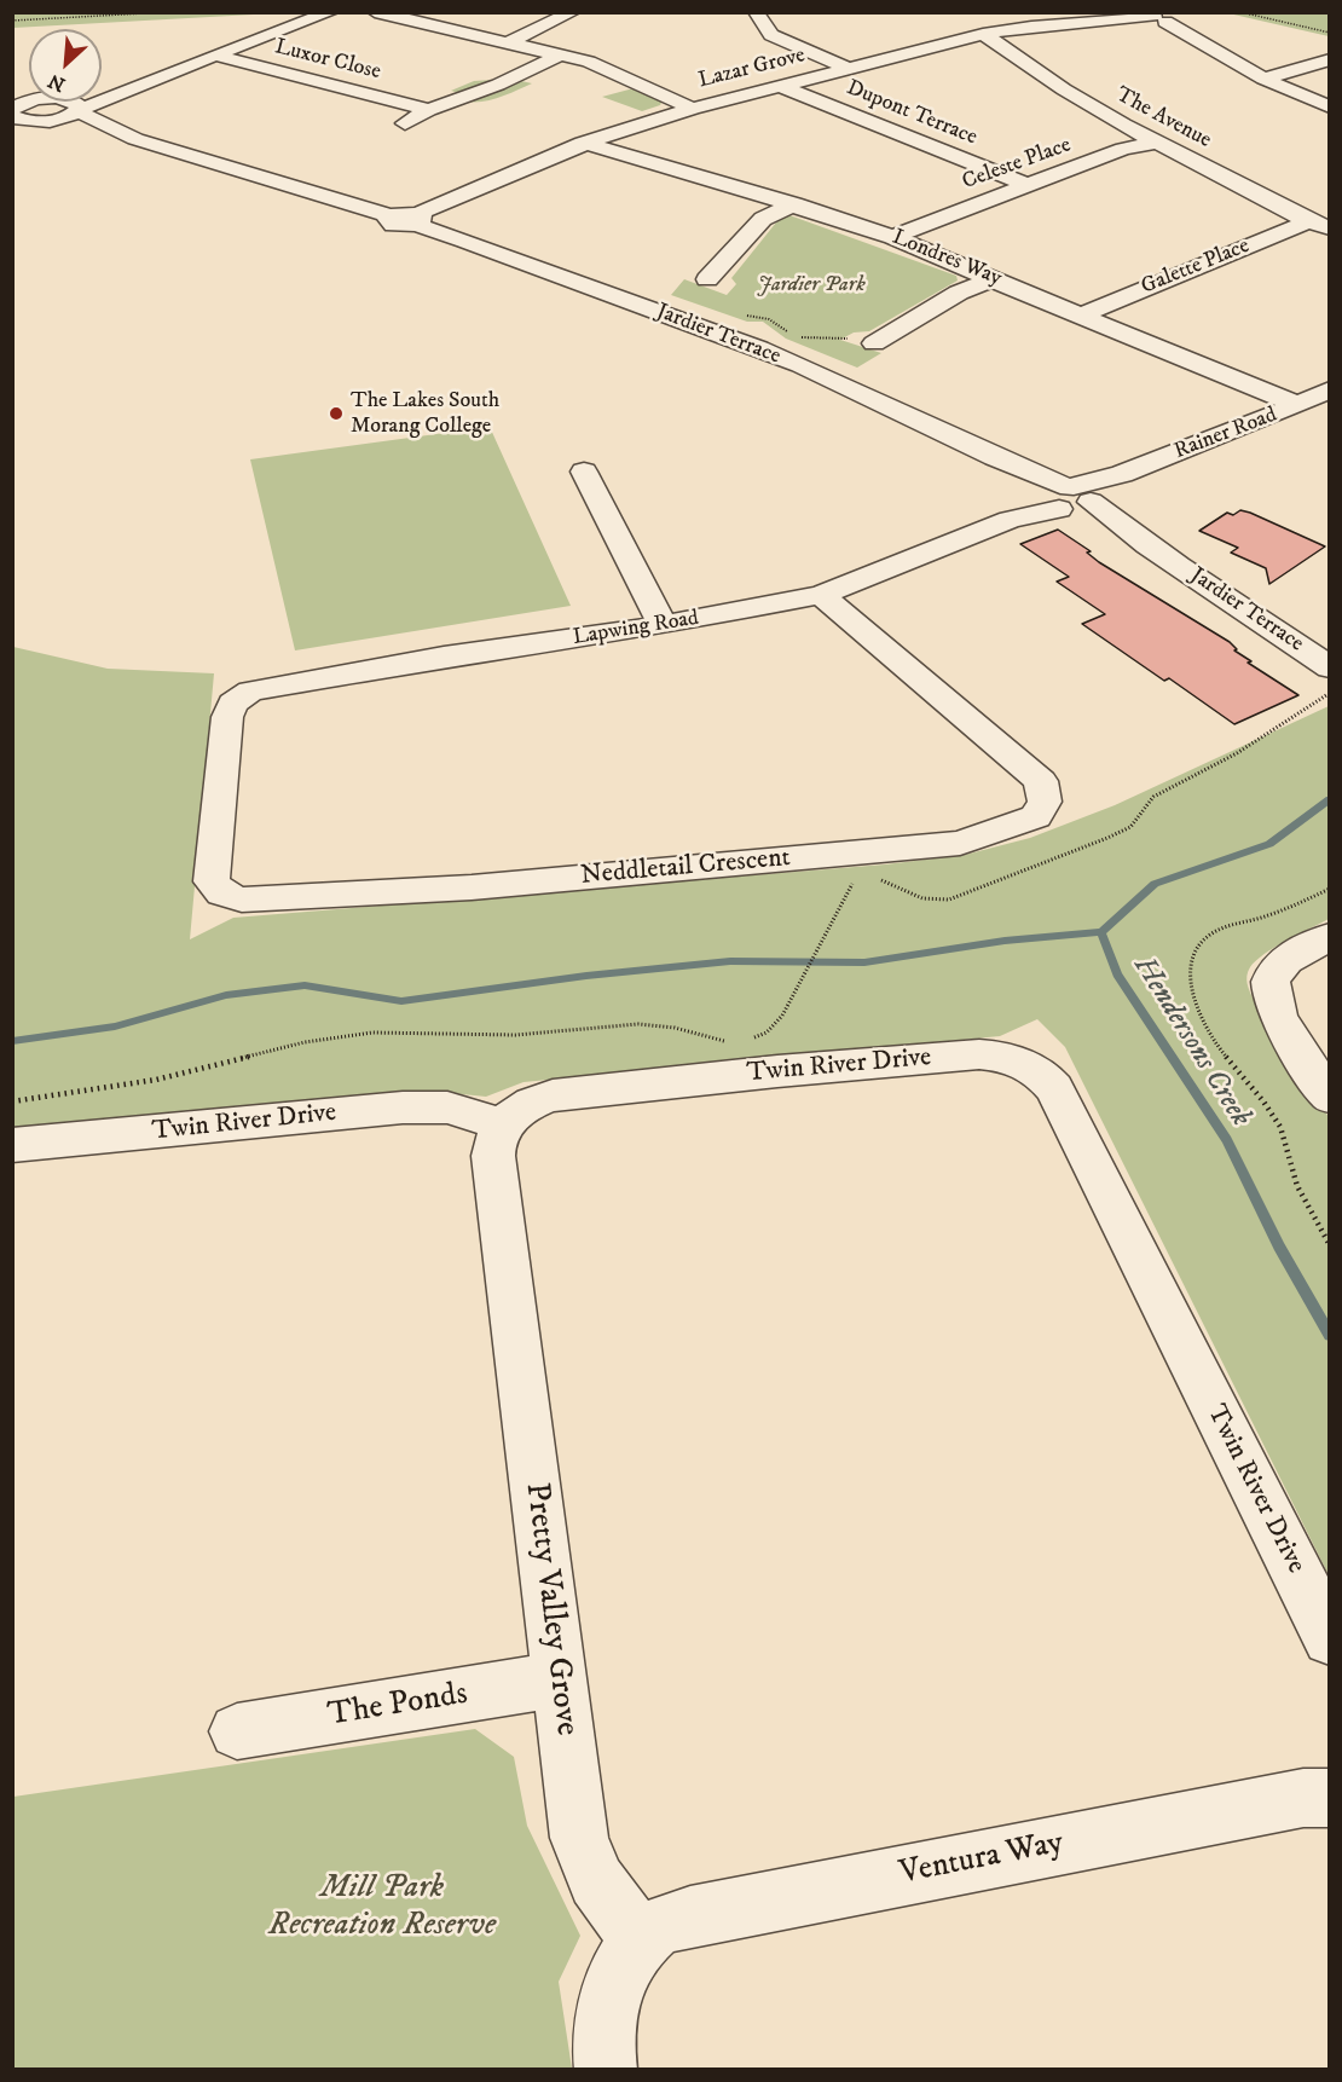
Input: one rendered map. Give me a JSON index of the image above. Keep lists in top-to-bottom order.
{
  "streets": {
    "street": [
      "Luxor Close",
      "Lazar Grove",
      "Dupont Terrace",
      "The Avenue",
      "Celeste Place",
      "Londres Way",
      "Galette Place",
      "Jardier Terrace",
      "Rainer Road",
      "Lapwing Road",
      "Neddletail Crescent",
      "Twin River Drive",
      "Pretty Valley Grove",
      "The Ponds",
      "Ventura Way"
    ]
  },
  "crossings": [
    ["Lazar Grove", "Dupont Terrace"],
    ["Lazar Grove", "The Avenue"],
    ["Lazar Grove", "Londres Way"],
    ["Lazar Grove", "Jardier Terrace"],
    ["Dupont Terrace", "Celeste Place"],
    ["The Avenue", "Celeste Place"],
    ["The Avenue", "Galette Place"],
    ["Celeste Place", "Londres Way"],
    ["Londres Way", "Galette Place"],
    ["Londres Way", "Rainer Road"],
    ["Jardier Terrace", "Rainer Road"],
    ["Jardier Terrace", "Lapwing Road"],
    ["Rainer Road", "Lapwing Road"],
    ["Lapwing Road", "Neddletail Crescent"],
    ["Twin River Drive", "Pretty Valley Grove"],
    ["Pretty Valley Grove", "The Ponds"],
    ["Pretty Valley Grove", "Ventura Way"]
  ],
  "water": ["Hendersons Creek"],
  "parks": ["Jardier Park", "Mill Park Recreation Reserve"],
  "places": ["The Lakes South Morang College"],
  "north": "bottom left"
}
